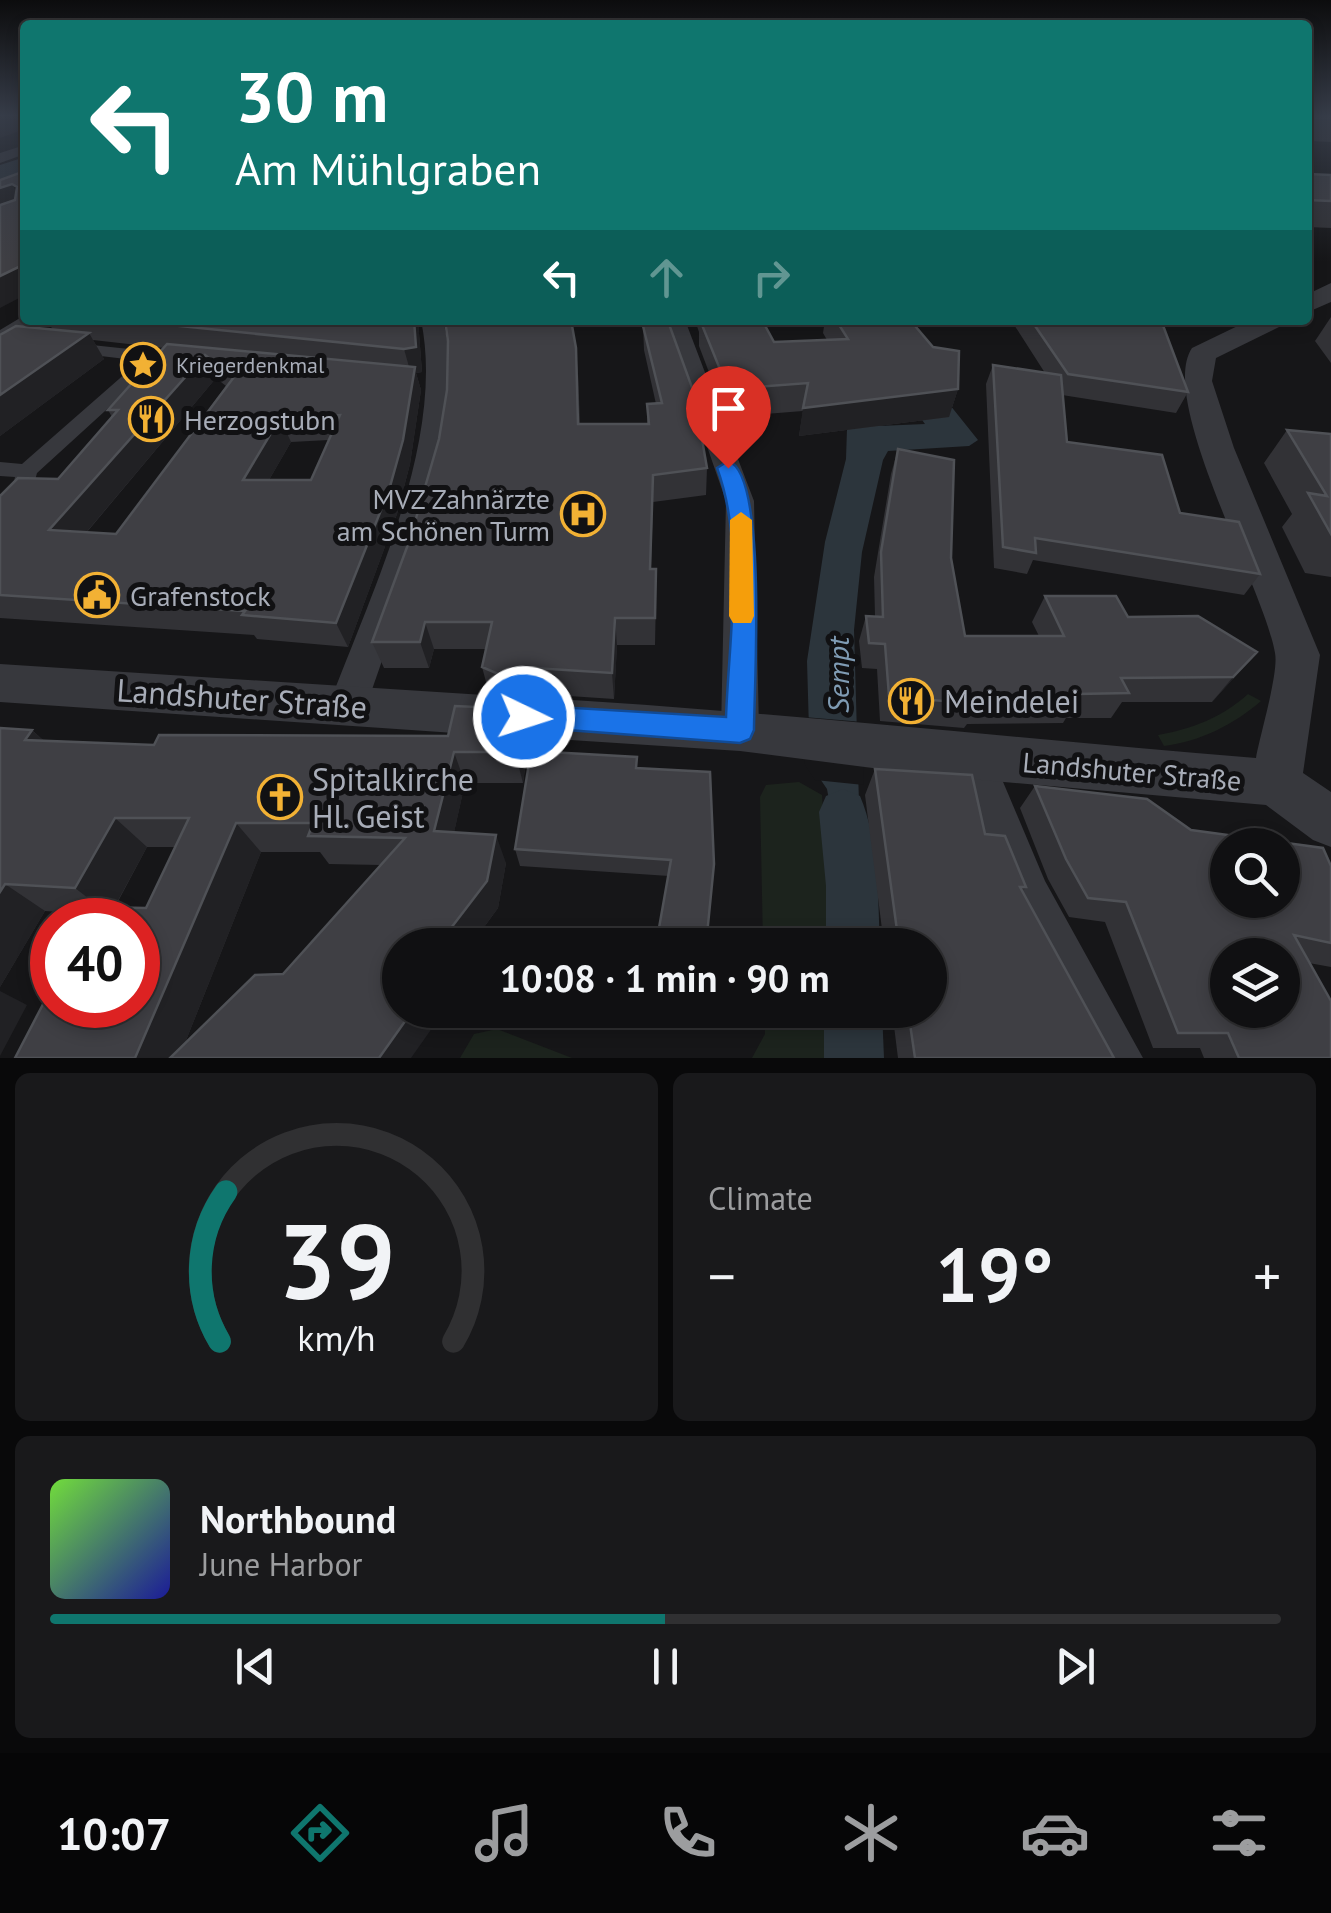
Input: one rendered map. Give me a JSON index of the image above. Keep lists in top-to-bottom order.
{
  "streets": {
    "street": ["Landshuter Straße"]
  },
  "water": ["Sempt"],
  "places": {
    "place": ["Kriegerdenkmal"],
    "restaurant": ["Herzogstubn", "Meindelei"],
    "hospital": ["MVZ Zahnärzte am Schönen Turm"],
    "public building": ["Grafenstock"],
    "church": ["Spitalkirche Hl. Geist"]
  },
  "page": {
    "turn": ["30 m", "Am Mühlgraben"],
    "limit": "40",
    "trip": "10:08 · 1 min · 90 m",
    "tile": "Climate",
    "heat": ["−", "19°", "+"],
    "song": ["Northbound", "June Harbor"],
    "tabs": "10:07",
    "gauge": ["39", "km/h"]
  }
}
